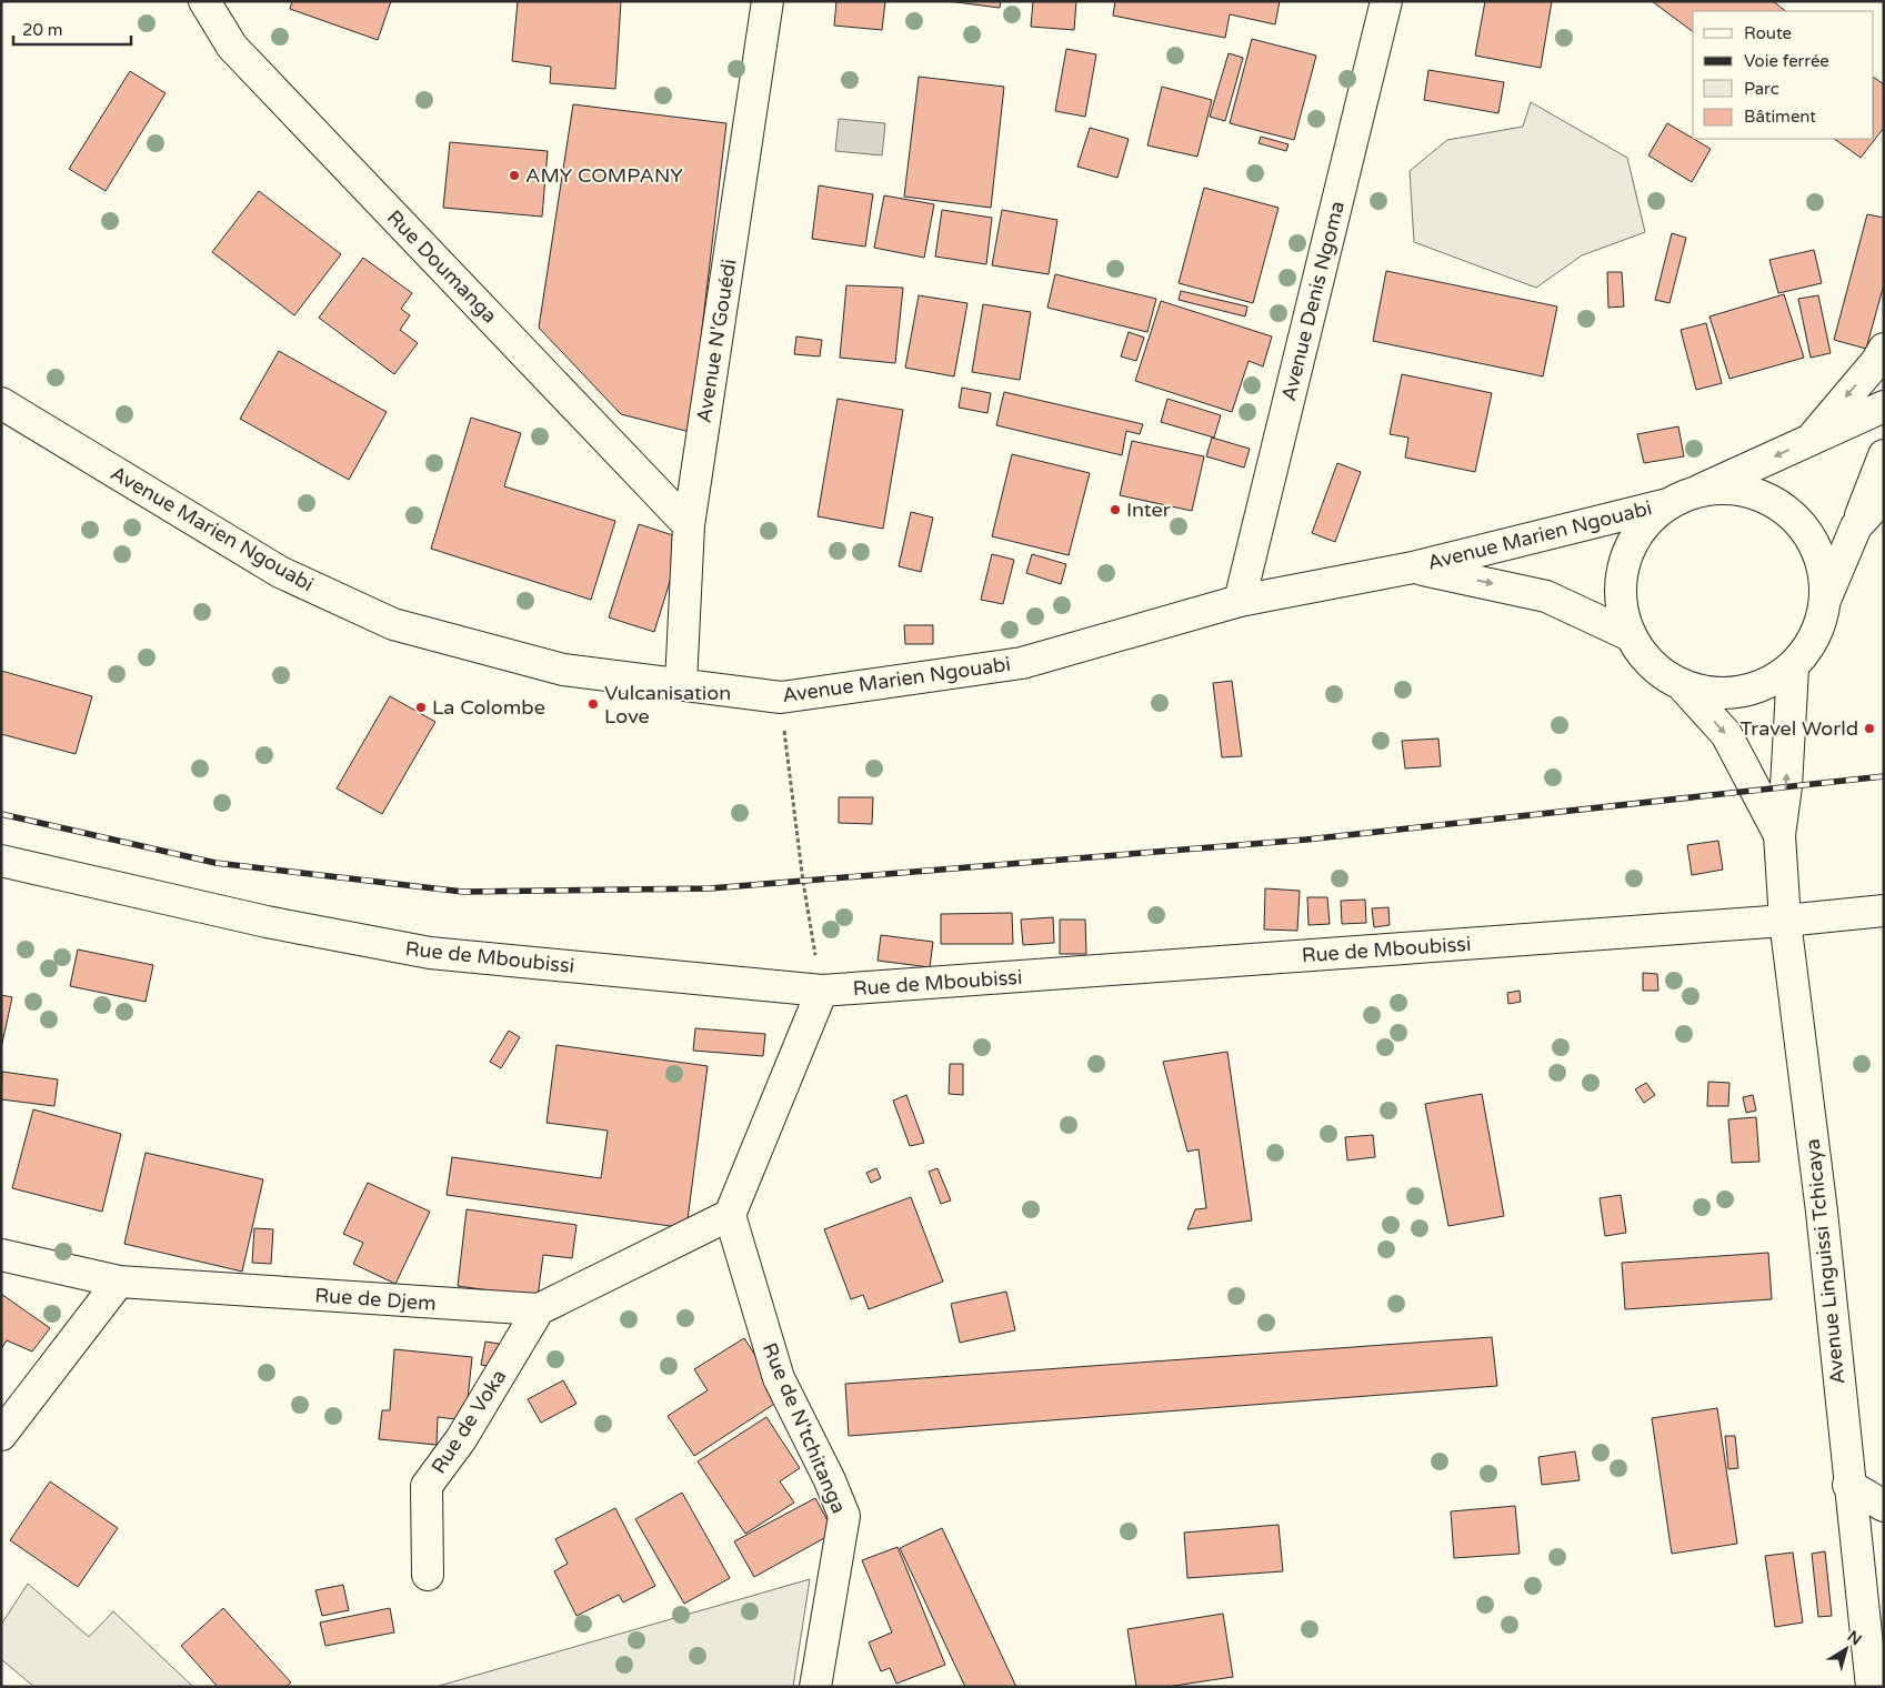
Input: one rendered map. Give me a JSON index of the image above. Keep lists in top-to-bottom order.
{
  "streets": {
    "street": [
      "Rue Doumanga",
      "Avenue Denis Ngoma",
      "Avenue N'Gouédi",
      "Avenue Marien Ngouabi",
      "Rue de Mboubissi",
      "Avenue Linguissi Tchicaya",
      "Rue de Djem",
      "Rue de Voka",
      "Rue de N'tchitanga"
    ]
  },
  "crossings": [
    ["Rue Doumanga", "Avenue N'Gouédi"],
    ["Avenue Denis Ngoma", "Avenue Marien Ngouabi"],
    ["Avenue N'Gouédi", "Avenue Marien Ngouabi"],
    ["Rue de Mboubissi", "Avenue Linguissi Tchicaya"],
    ["Rue de Djem", "Rue de Voka"]
  ],
  "places": [
    "AMY COMPANY",
    "Inter",
    "Vulcanisation Love",
    "La Colombe",
    "Travel World"
  ],
  "legend": [
    "Route",
    "Voie ferrée",
    "Parc",
    "Bâtiment"
  ],
  "scale_bar": "20 m",
  "north": "top right"
}
